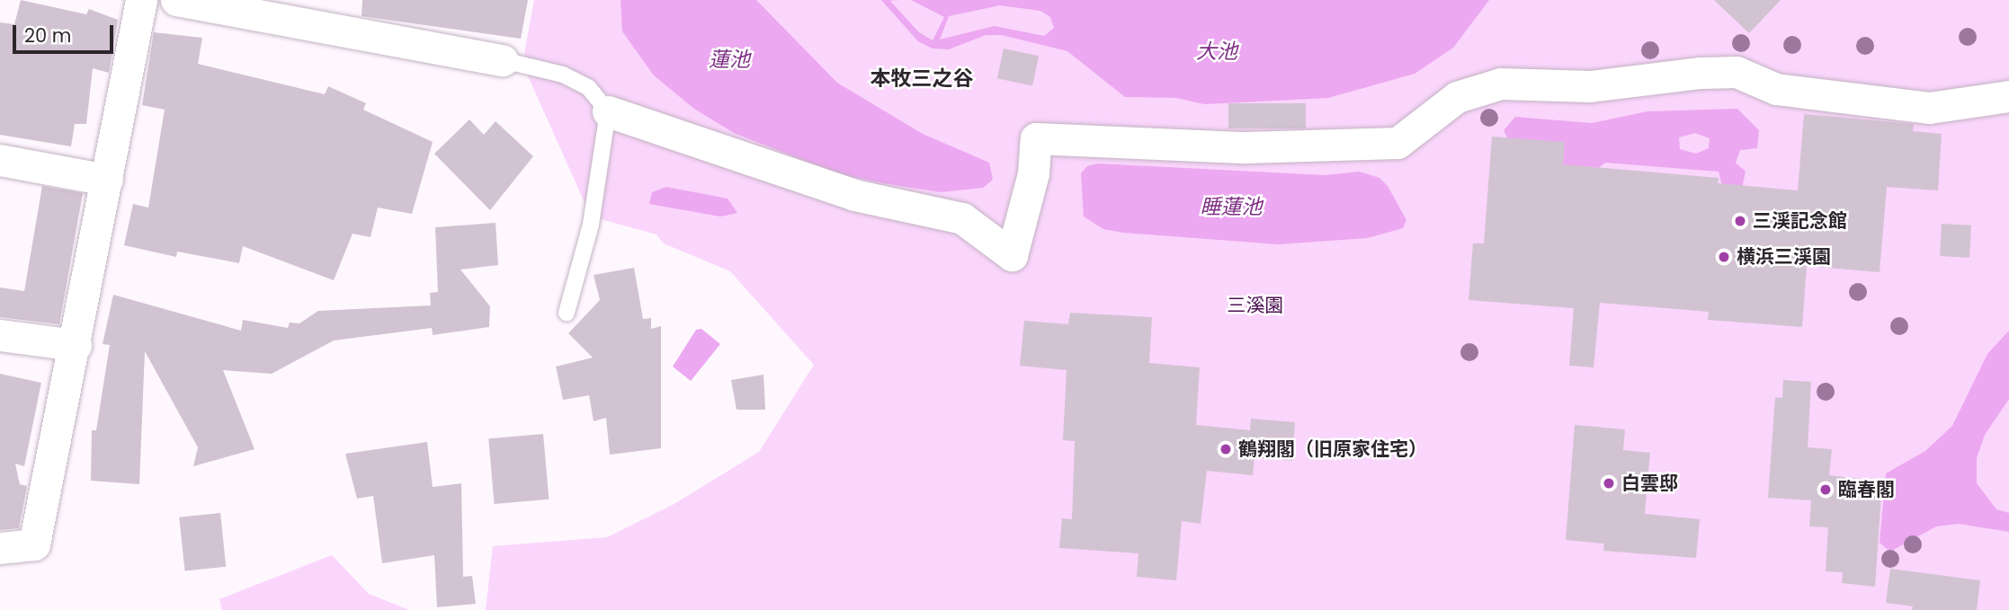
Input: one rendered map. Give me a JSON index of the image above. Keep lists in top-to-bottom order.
{
  "districts": ["本牧三之谷"],
  "water": ["大池", "蓮池", "睡蓮池"],
  "parks": ["三溪園"],
  "places": [
    "三渓記念館",
    "横浜三渓園",
    "鶴翔閣（旧原家住宅）",
    "白雲邸",
    "臨春閣"
  ],
  "scale_bar": "20 m"
}
